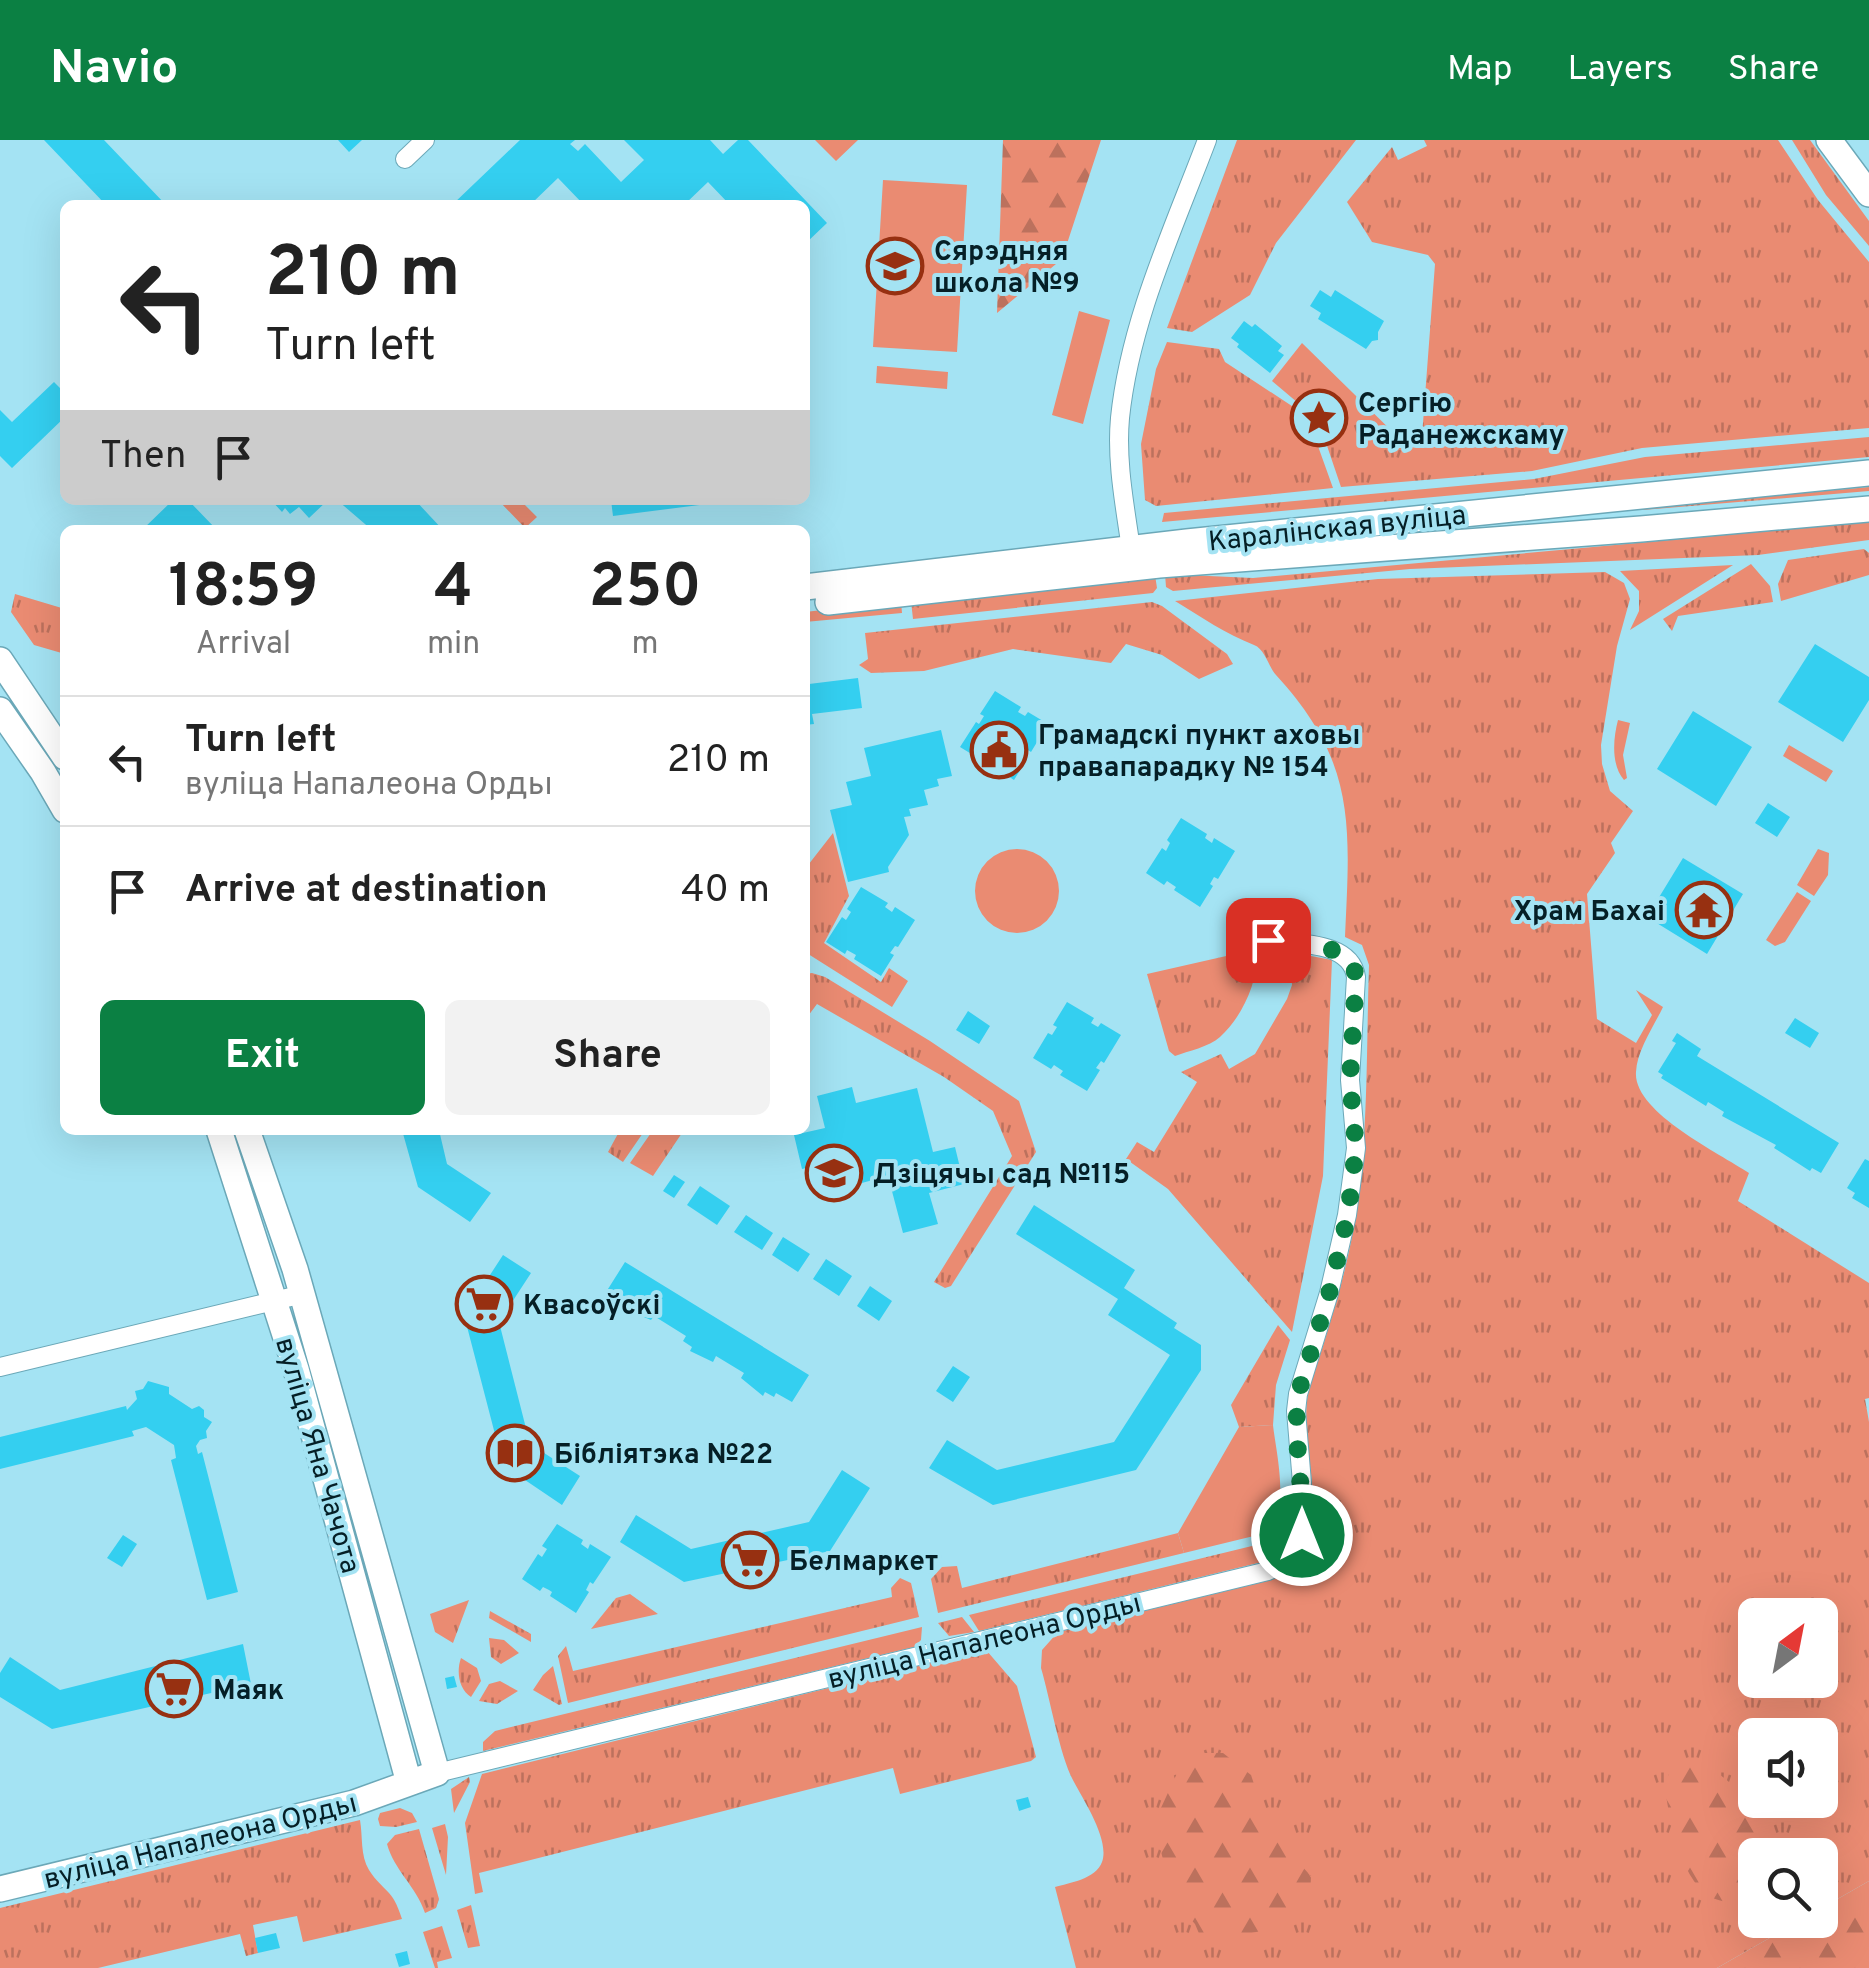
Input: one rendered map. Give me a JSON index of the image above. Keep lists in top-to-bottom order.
{
  "streets": {
    "main road": ["Каралінская вуліца", "вуліца Яна Чачота", "вуліца Напалеона Орды"]
  },
  "crossings": [
    ["вуліца Яна Чачота", "вуліца Напалеона Орды"]
  ],
  "places": {
    "school or university": ["Сярэдняя школа №9", "Дзіцячы сад №115"],
    "place": ["Сергію Раданежскаму"],
    "public building": ["Грамадскі пункт аховы правапарадку № 154"],
    "temple": ["Храм Бахаі"],
    "supermarket": ["Квасоўскі", "Белмаркет", "Маяк"],
    "library": ["Бібліятэка №22"]
  },
  "north": "top right",
  "page": {
    "header": "Navio",
    "nav": ["Map", "Layers", "Share"],
    "turn": ["210 m", "Turn left"],
    "then": "Then",
    "eta": [
      "18:59",
      "Arrival",
      "4",
      "min",
      "250",
      "m"
    ],
    "list": [
      {
        "name": "Turn left",
        "note": "вуліца Напалеона Орды",
        "value": "210 m"
      },
      {
        "name": "Arrive at destination",
        "value": "40 m"
      }
    ],
    "buttons": ["Exit", "Share"]
  }
}
